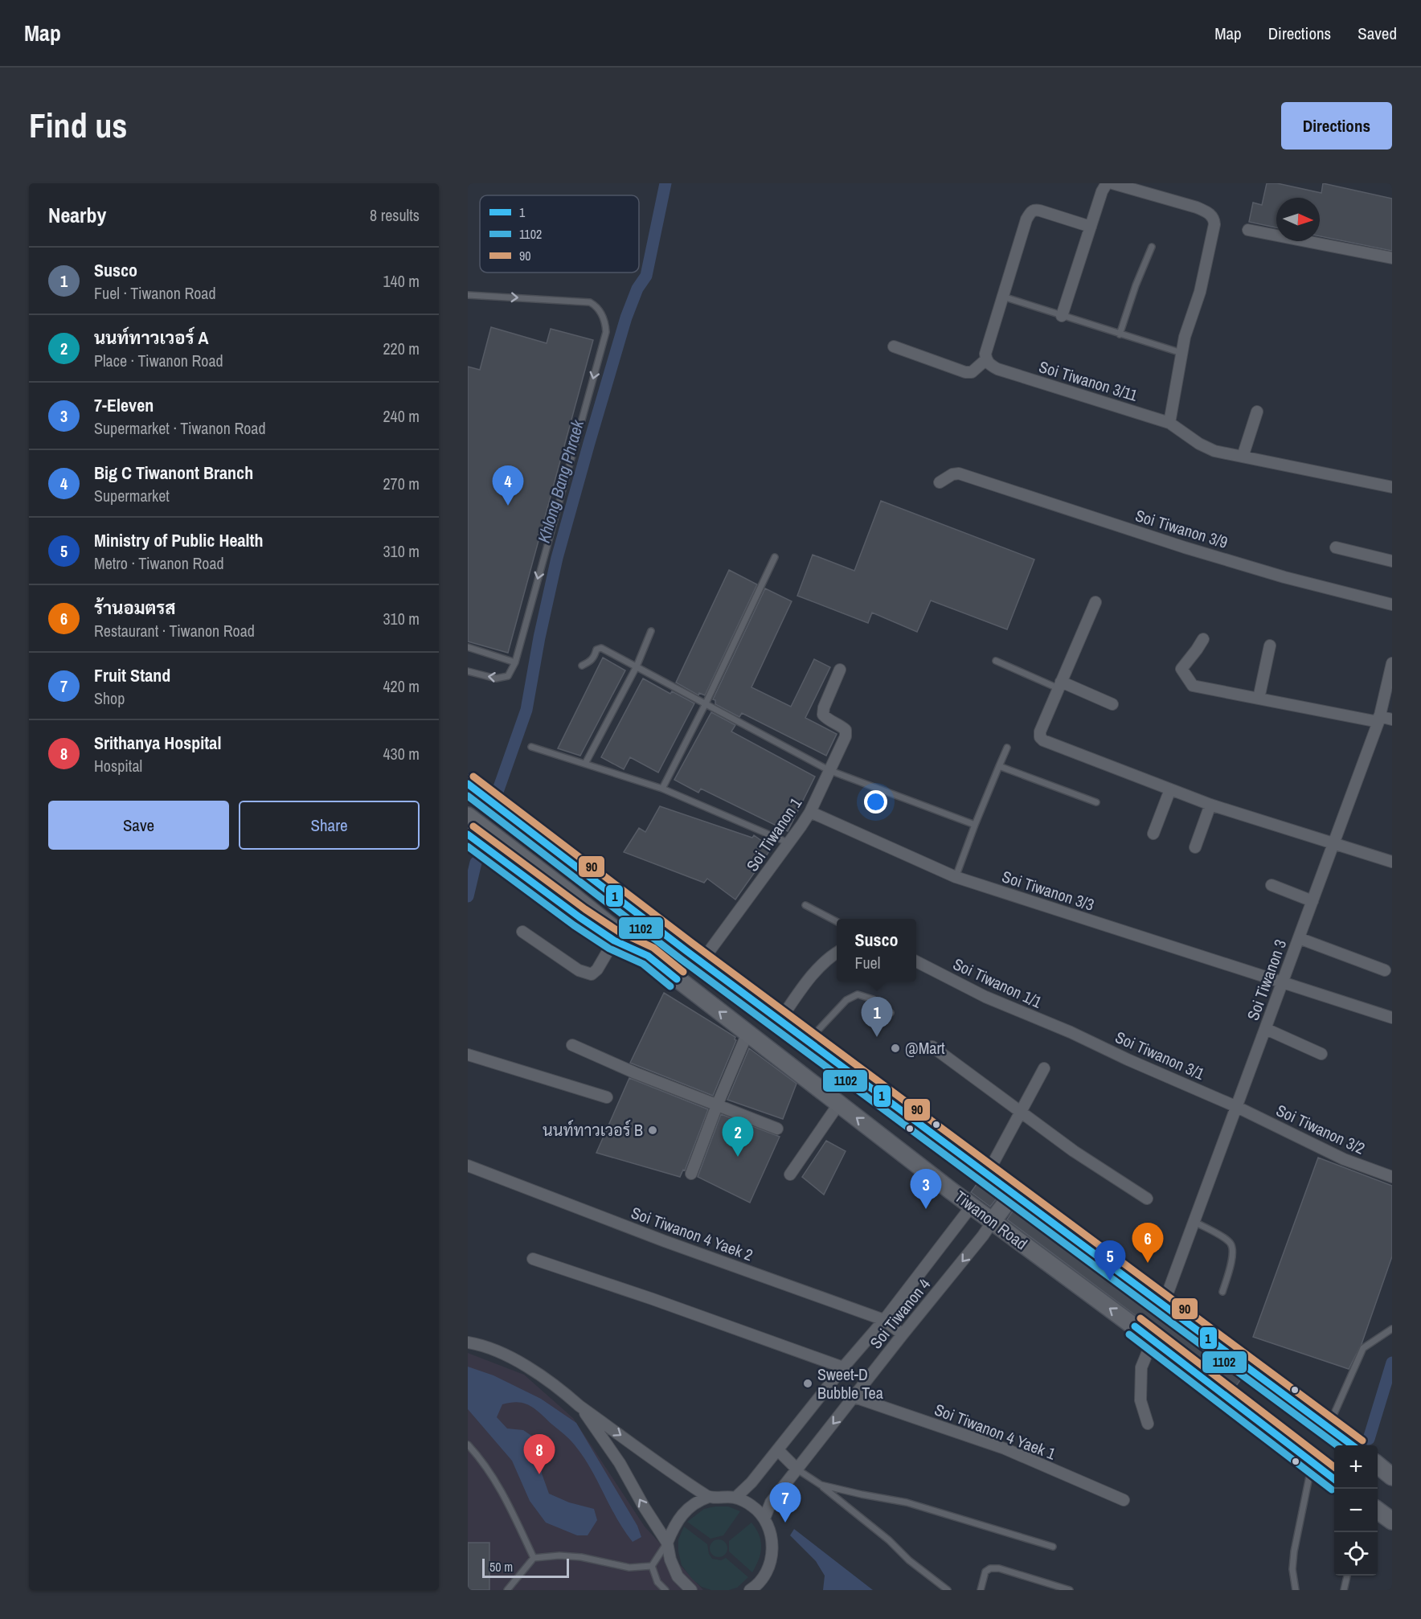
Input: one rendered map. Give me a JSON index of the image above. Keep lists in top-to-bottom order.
{
  "streets": {
    "main road": ["Tiwanon Road"],
    "street": [
      "Soi Tiwanon 3/11",
      "Soi Tiwanon 3/9",
      "Soi Tiwanon 1",
      "Soi Tiwanon 3/3",
      "Soi Tiwanon 3",
      "Soi Tiwanon 1/1",
      "Soi Tiwanon 3/1",
      "Soi Tiwanon 3/2",
      "Soi Tiwanon 4 Yaek 2",
      "Soi Tiwanon 4",
      "Soi Tiwanon 4 Yaek 1"
    ]
  },
  "crossings": [
    ["Soi Tiwanon 1", "Soi Tiwanon 3/3"],
    ["Soi Tiwanon 3/3", "Soi Tiwanon 3"],
    ["Soi Tiwanon 3", "Soi Tiwanon 3/1"],
    ["Soi Tiwanon 3", "Soi Tiwanon 3/2"],
    ["Soi Tiwanon 1/1", "Soi Tiwanon 3/1"],
    ["Soi Tiwanon 3/1", "Soi Tiwanon 3/2"],
    ["Tiwanon Road", "Soi Tiwanon 4"],
    ["Soi Tiwanon 4 Yaek 2", "Soi Tiwanon 4"],
    ["Soi Tiwanon 4", "Soi Tiwanon 4 Yaek 1"]
  ],
  "water": ["Khlong Bang Phraek"],
  "places": ["@Mart", "นนท์ทาวเวอร์ B", "Sweet-D Bubble Tea"],
  "lines": ["transit line 90", "transit line 1", "transit line 1102"],
  "legend": ["1", "1102", "90"],
  "scale_bar": "50 m",
  "north": "right",
  "page": {
    "header": "Map",
    "nav": ["Map", "Directions", "Saved"],
    "buttons": [
      "Directions",
      ["Save", "Share"]
    ],
    "title": "Find us",
    "heading": ["Nearby", "8 results"],
    "list": [
      {
        "mark": "1",
        "name": "Susco",
        "note": "Fuel · Tiwanon Road",
        "value": "140 m"
      },
      {
        "mark": "2",
        "name": "นนท์ทาวเวอร์ A",
        "note": "Place · Tiwanon Road",
        "value": "220 m"
      },
      {
        "mark": "3",
        "name": "7-Eleven",
        "note": "Supermarket · Tiwanon Road",
        "value": "240 m"
      },
      {
        "mark": "4",
        "name": "Big C Tiwanont Branch",
        "note": "Supermarket",
        "value": "270 m"
      },
      {
        "mark": "5",
        "name": "Ministry of Public Health",
        "note": "Metro · Tiwanon Road",
        "value": "310 m"
      },
      {
        "mark": "6",
        "name": "ร้านอมตรส",
        "note": "Restaurant · Tiwanon Road",
        "value": "310 m"
      },
      {
        "mark": "7",
        "name": "Fruit Stand",
        "note": "Shop",
        "value": "420 m"
      },
      {
        "mark": "8",
        "name": "Srithanya Hospital",
        "note": "Hospital",
        "value": "430 m"
      }
    ],
    "pins": [
      "4",
      "1",
      "2",
      "3",
      "6",
      "5",
      "8",
      "7"
    ],
    "popup": ["Susco", "Fuel"],
    "map_buttons": ["+", "−"],
    "scale": "50 m"
  }
}
